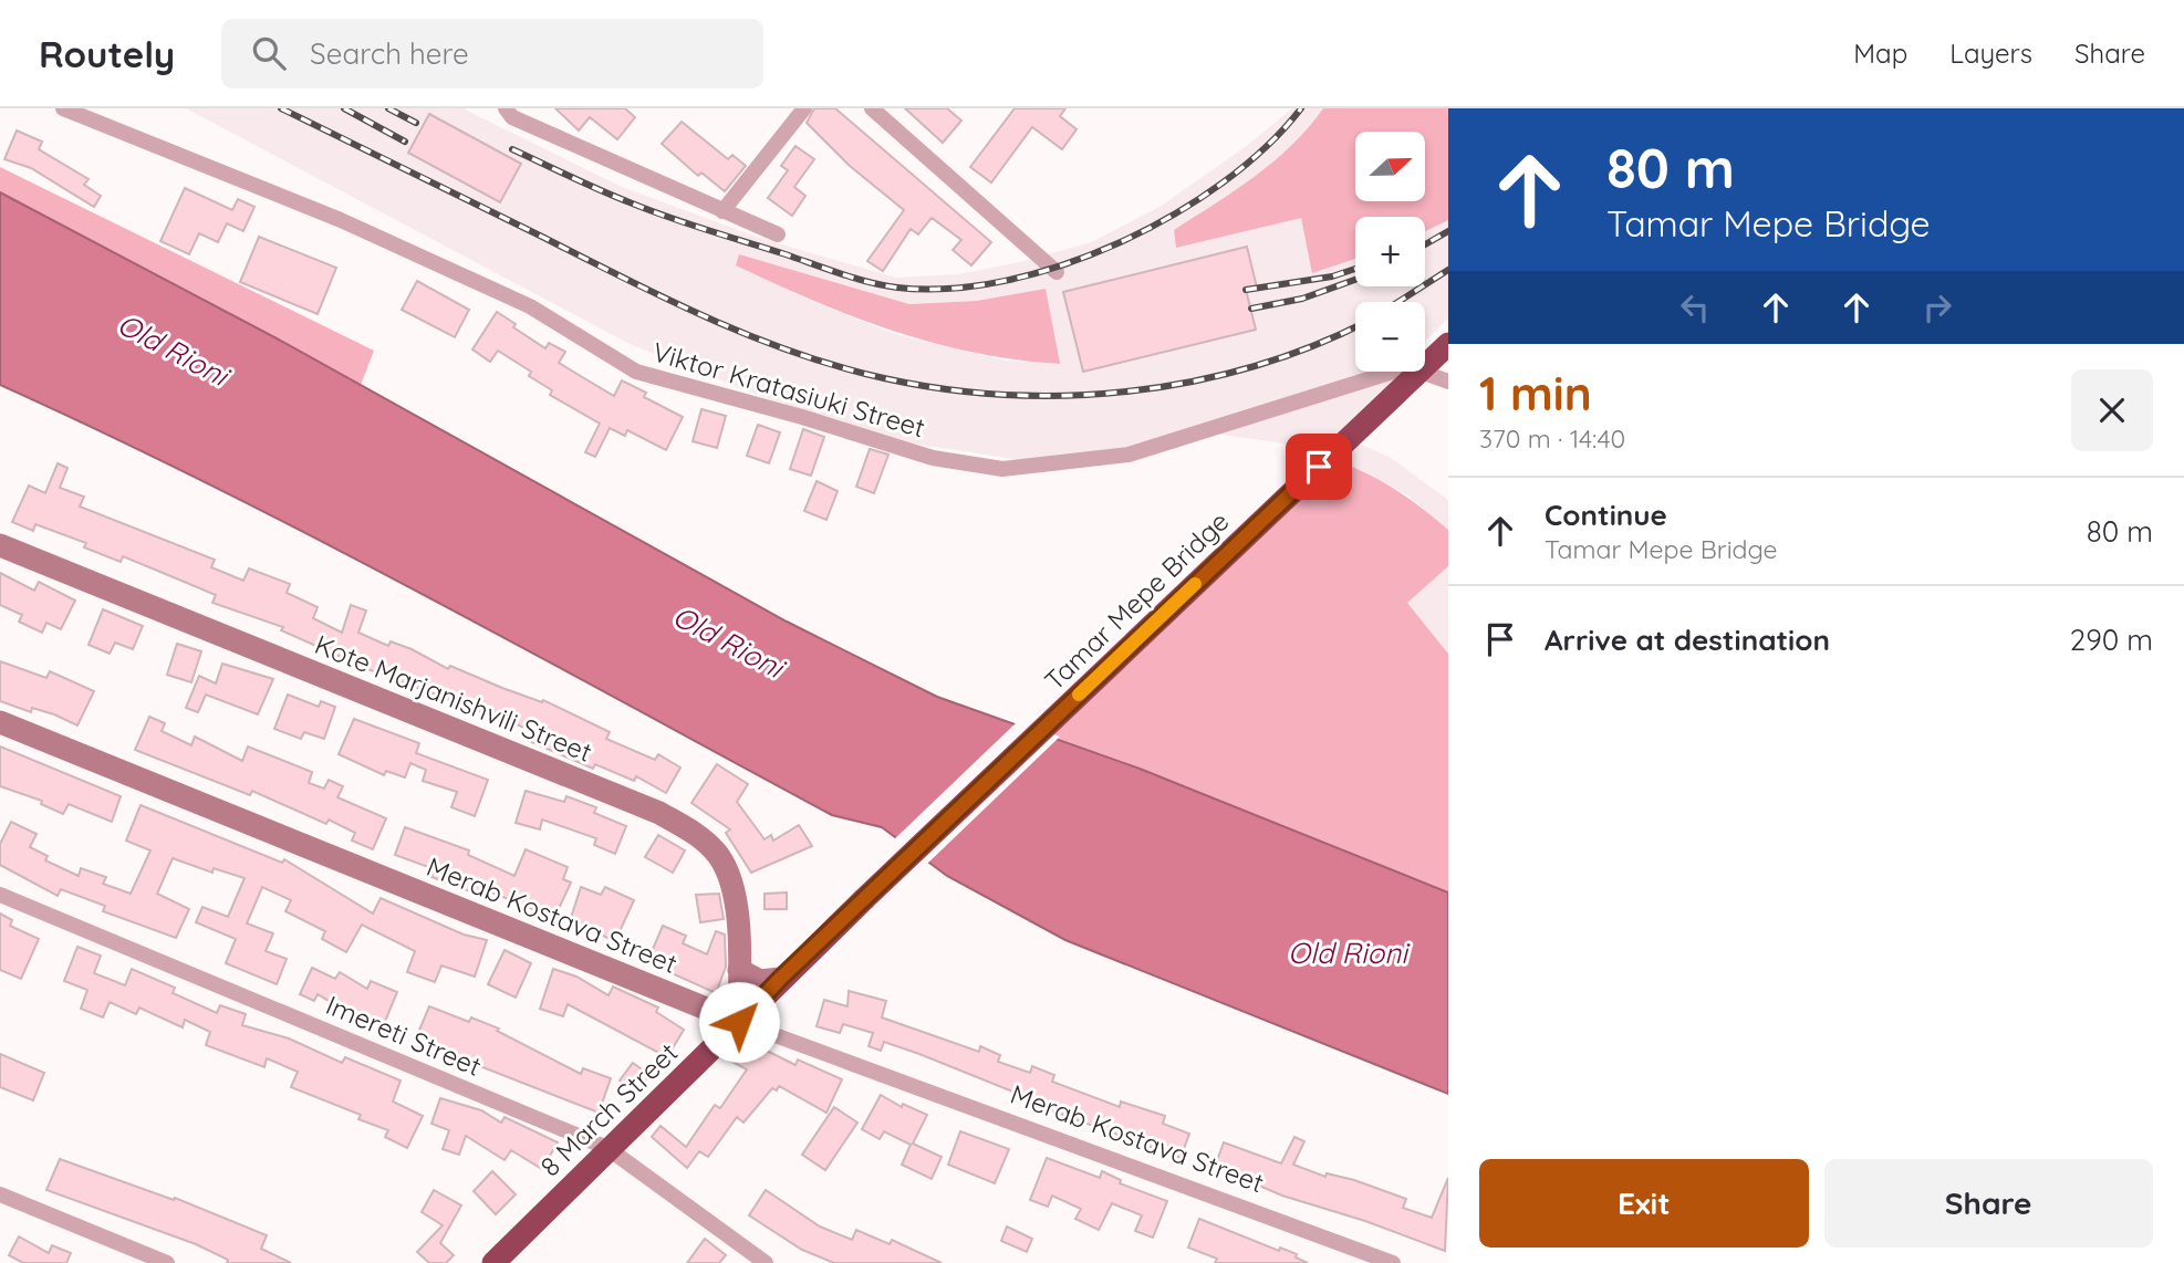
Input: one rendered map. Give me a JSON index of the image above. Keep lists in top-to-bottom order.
{
  "streets": {
    "highway": ["Tamar Mepe Bridge", "8 March Street"],
    "street": [
      "Viktor Kratasiuki Street",
      "Kote Marjanishvili Street",
      "Merab Kostava Street",
      "Imereti Street"
    ]
  },
  "crossings": [
    ["Tamar Mepe Bridge", "8 March Street"],
    ["Kote Marjanishvili Street", "Merab Kostava Street"],
    ["Kote Marjanishvili Street", "8 March Street"],
    ["Merab Kostava Street", "8 March Street"],
    ["Imereti Street", "8 March Street"]
  ],
  "water": ["Old Rioni"],
  "north": "right",
  "page": {
    "header": "Routely",
    "search": "Search here",
    "nav": ["Map", "Layers", "Share"],
    "turn": ["80 m", "Tamar Mepe Bridge"],
    "map_buttons": ["+", "−"],
    "heading": ["1 min", "370 m · 14:40"],
    "list": [
      {
        "name": "Continue",
        "note": "Tamar Mepe Bridge",
        "value": "80 m"
      },
      {
        "name": "Arrive at destination",
        "value": "290 m"
      }
    ],
    "buttons": ["Exit", "Share"]
  }
}
